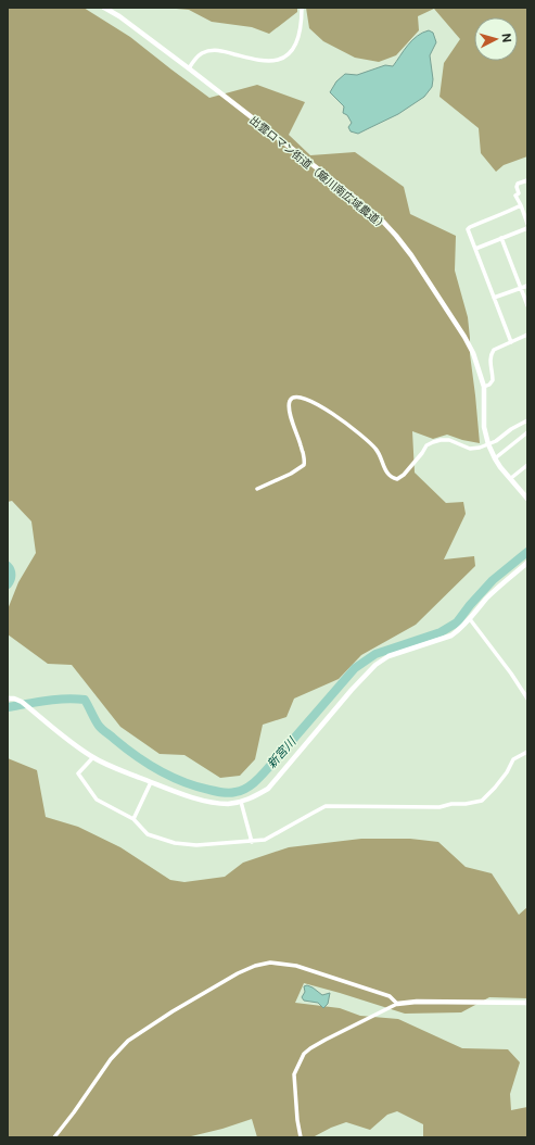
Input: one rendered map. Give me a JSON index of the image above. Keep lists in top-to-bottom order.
{
  "streets": {
    "street": ["出雲ロマン街道（簸川南広域農道）"]
  },
  "water": ["新宮川"],
  "north": "right"
}
